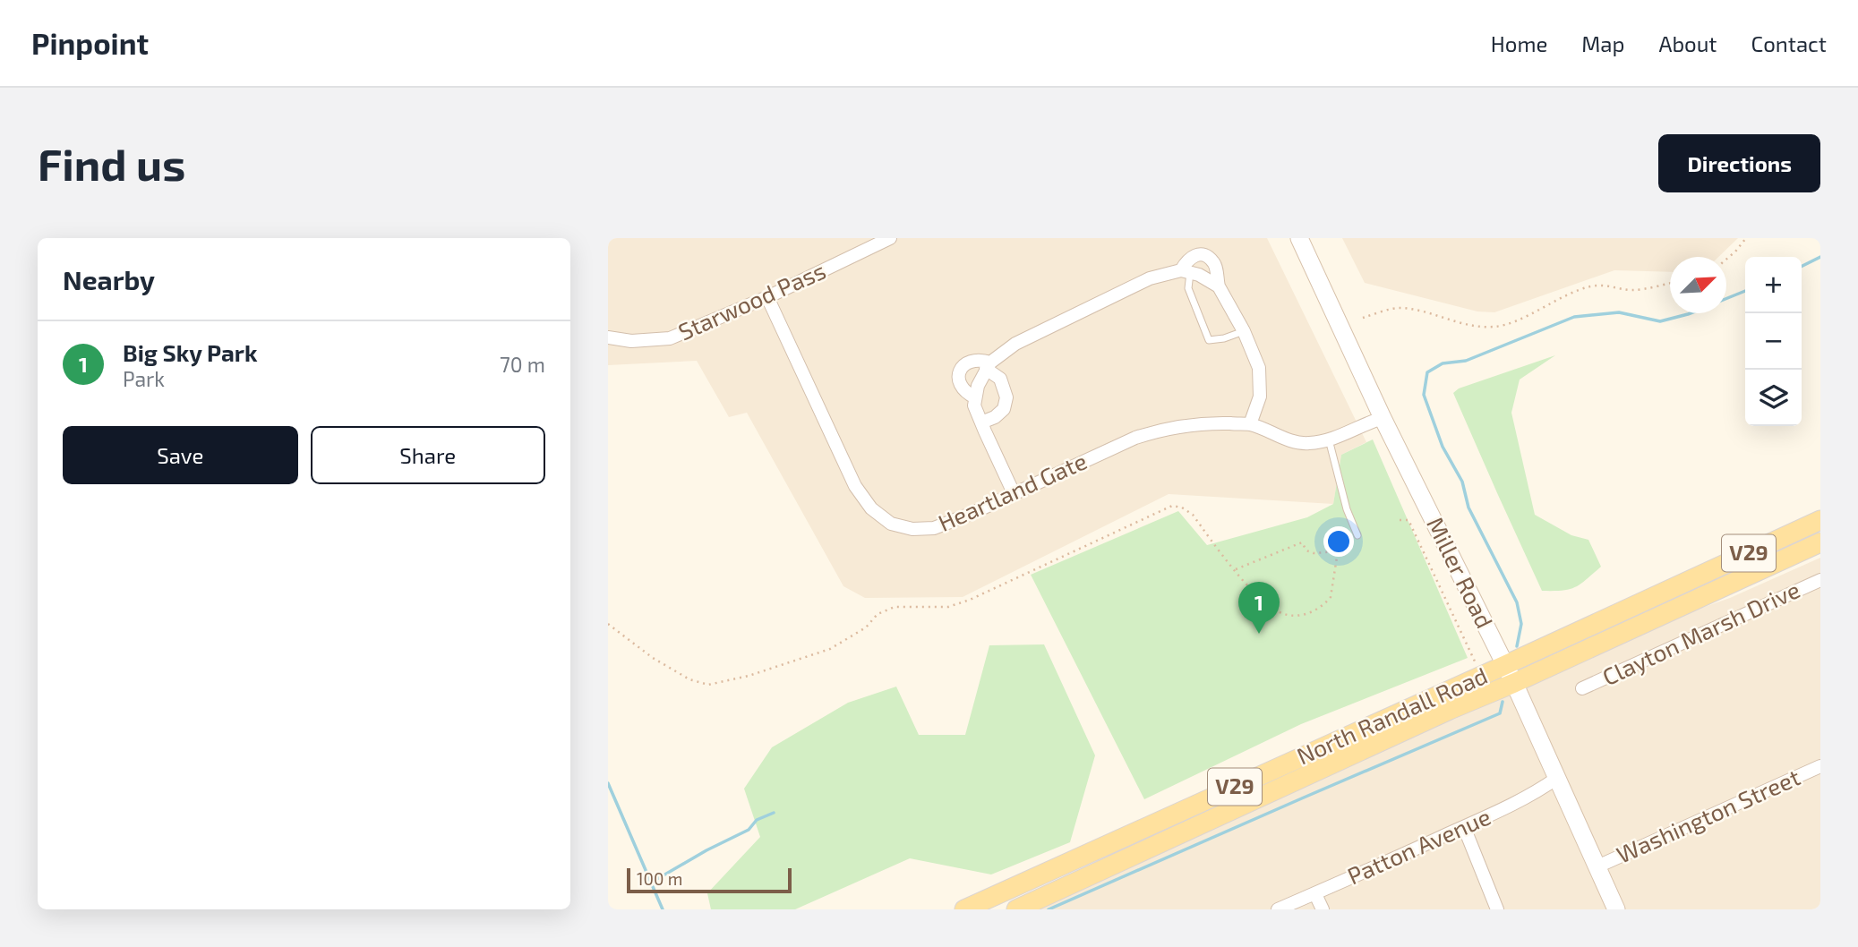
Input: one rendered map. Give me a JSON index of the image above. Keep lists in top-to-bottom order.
{
  "streets": {
    "main road": ["V29", "North Randall Road"],
    "street": [
      "Starwood Pass",
      "Heartland Gate",
      "Miller Road",
      "Clayton Marsh Drive",
      "Washington Street",
      "Patton Avenue"
    ]
  },
  "crossings": [
    ["Starwood Pass", "Heartland Gate"],
    ["Heartland Gate", "Miller Road"],
    ["Miller Road", "North Randall Road"],
    ["Miller Road", "Washington Street"],
    ["Miller Road", "Patton Avenue"]
  ],
  "scale_bar": "100 m",
  "north": "top right",
  "page": {
    "header": "Pinpoint",
    "nav": [
      "Home",
      "Map",
      "About",
      "Contact"
    ],
    "buttons": [
      "Directions",
      ["Save", "Share"]
    ],
    "title": "Find us",
    "heading": "Nearby",
    "map_buttons": ["+", "−"],
    "list": [
      {
        "mark": "1",
        "name": "Big Sky Park",
        "note": "Park",
        "value": "70 m"
      }
    ],
    "pins": "1",
    "scale": "100 m"
  }
}
